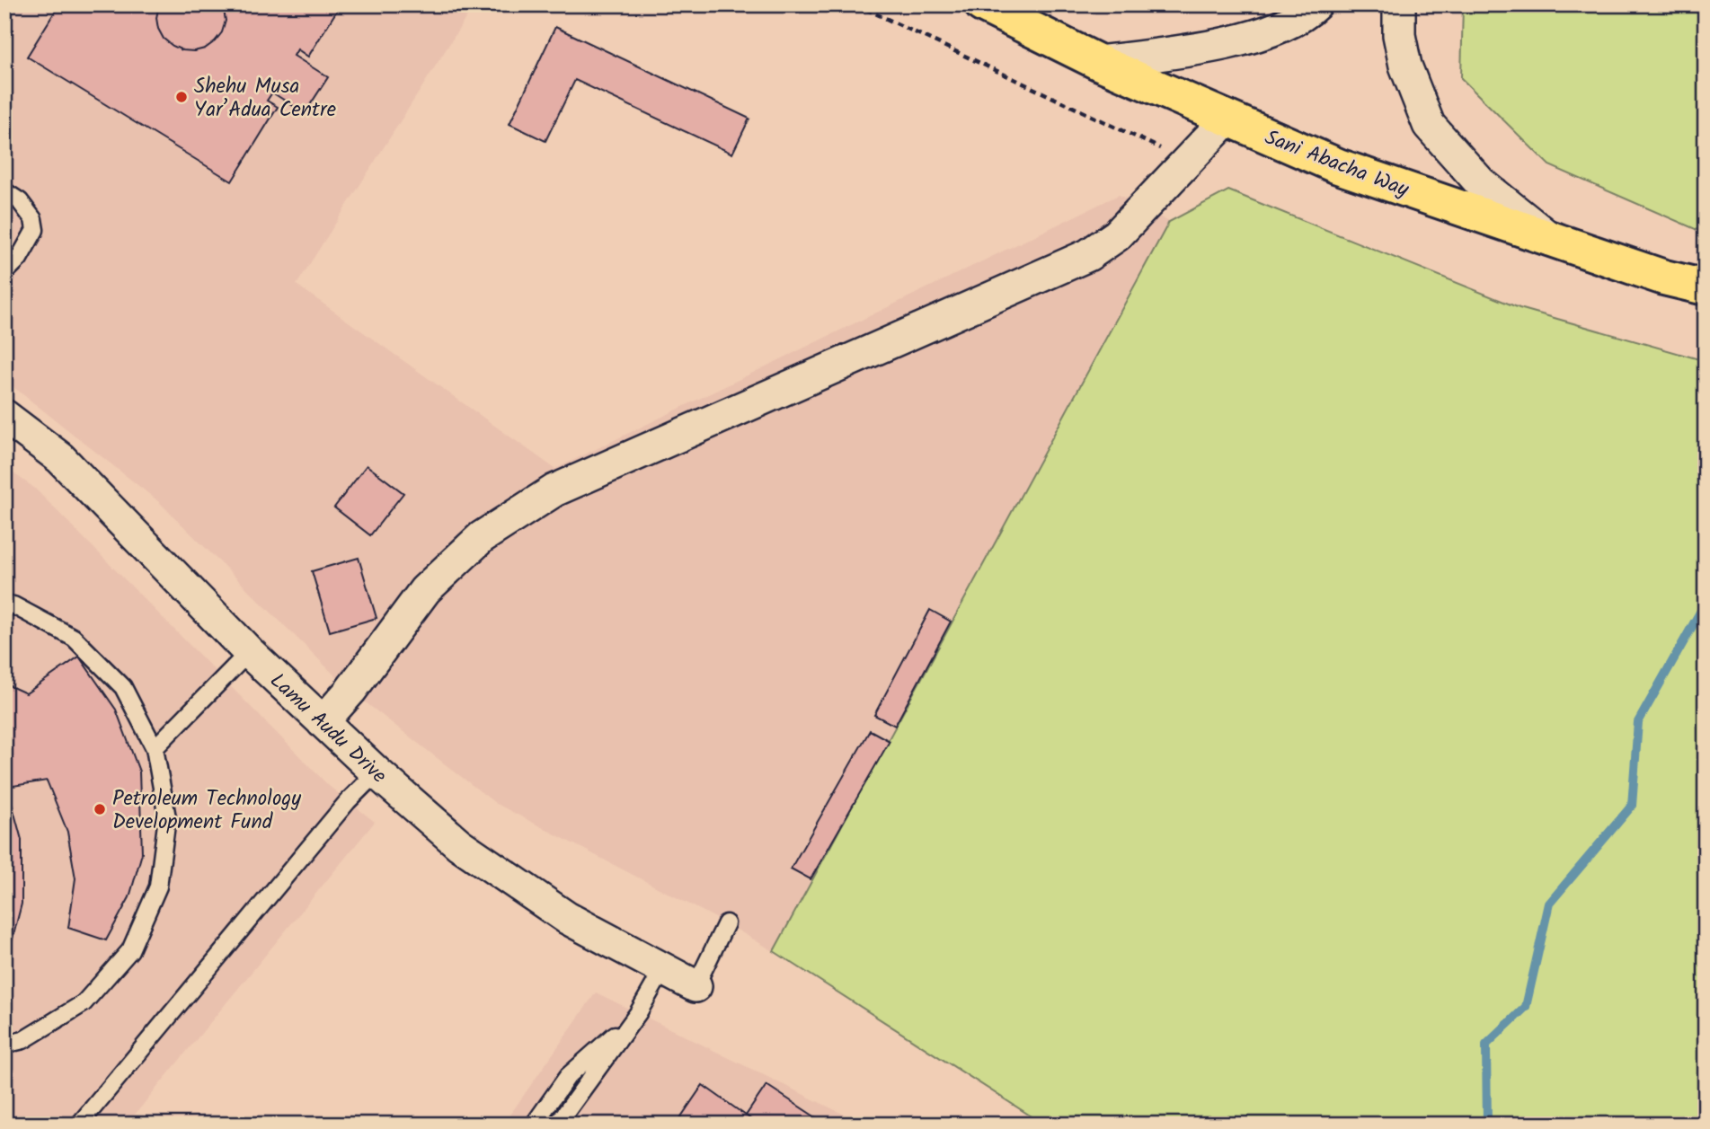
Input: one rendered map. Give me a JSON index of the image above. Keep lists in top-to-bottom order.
{
  "streets": {
    "highway": ["Sani Abacha Way"],
    "street": ["Lamu Audu Drive"]
  },
  "places": ["Shehu Musa Yar’Adua Centre", "Petroleum Technology Development Fund"]
}
